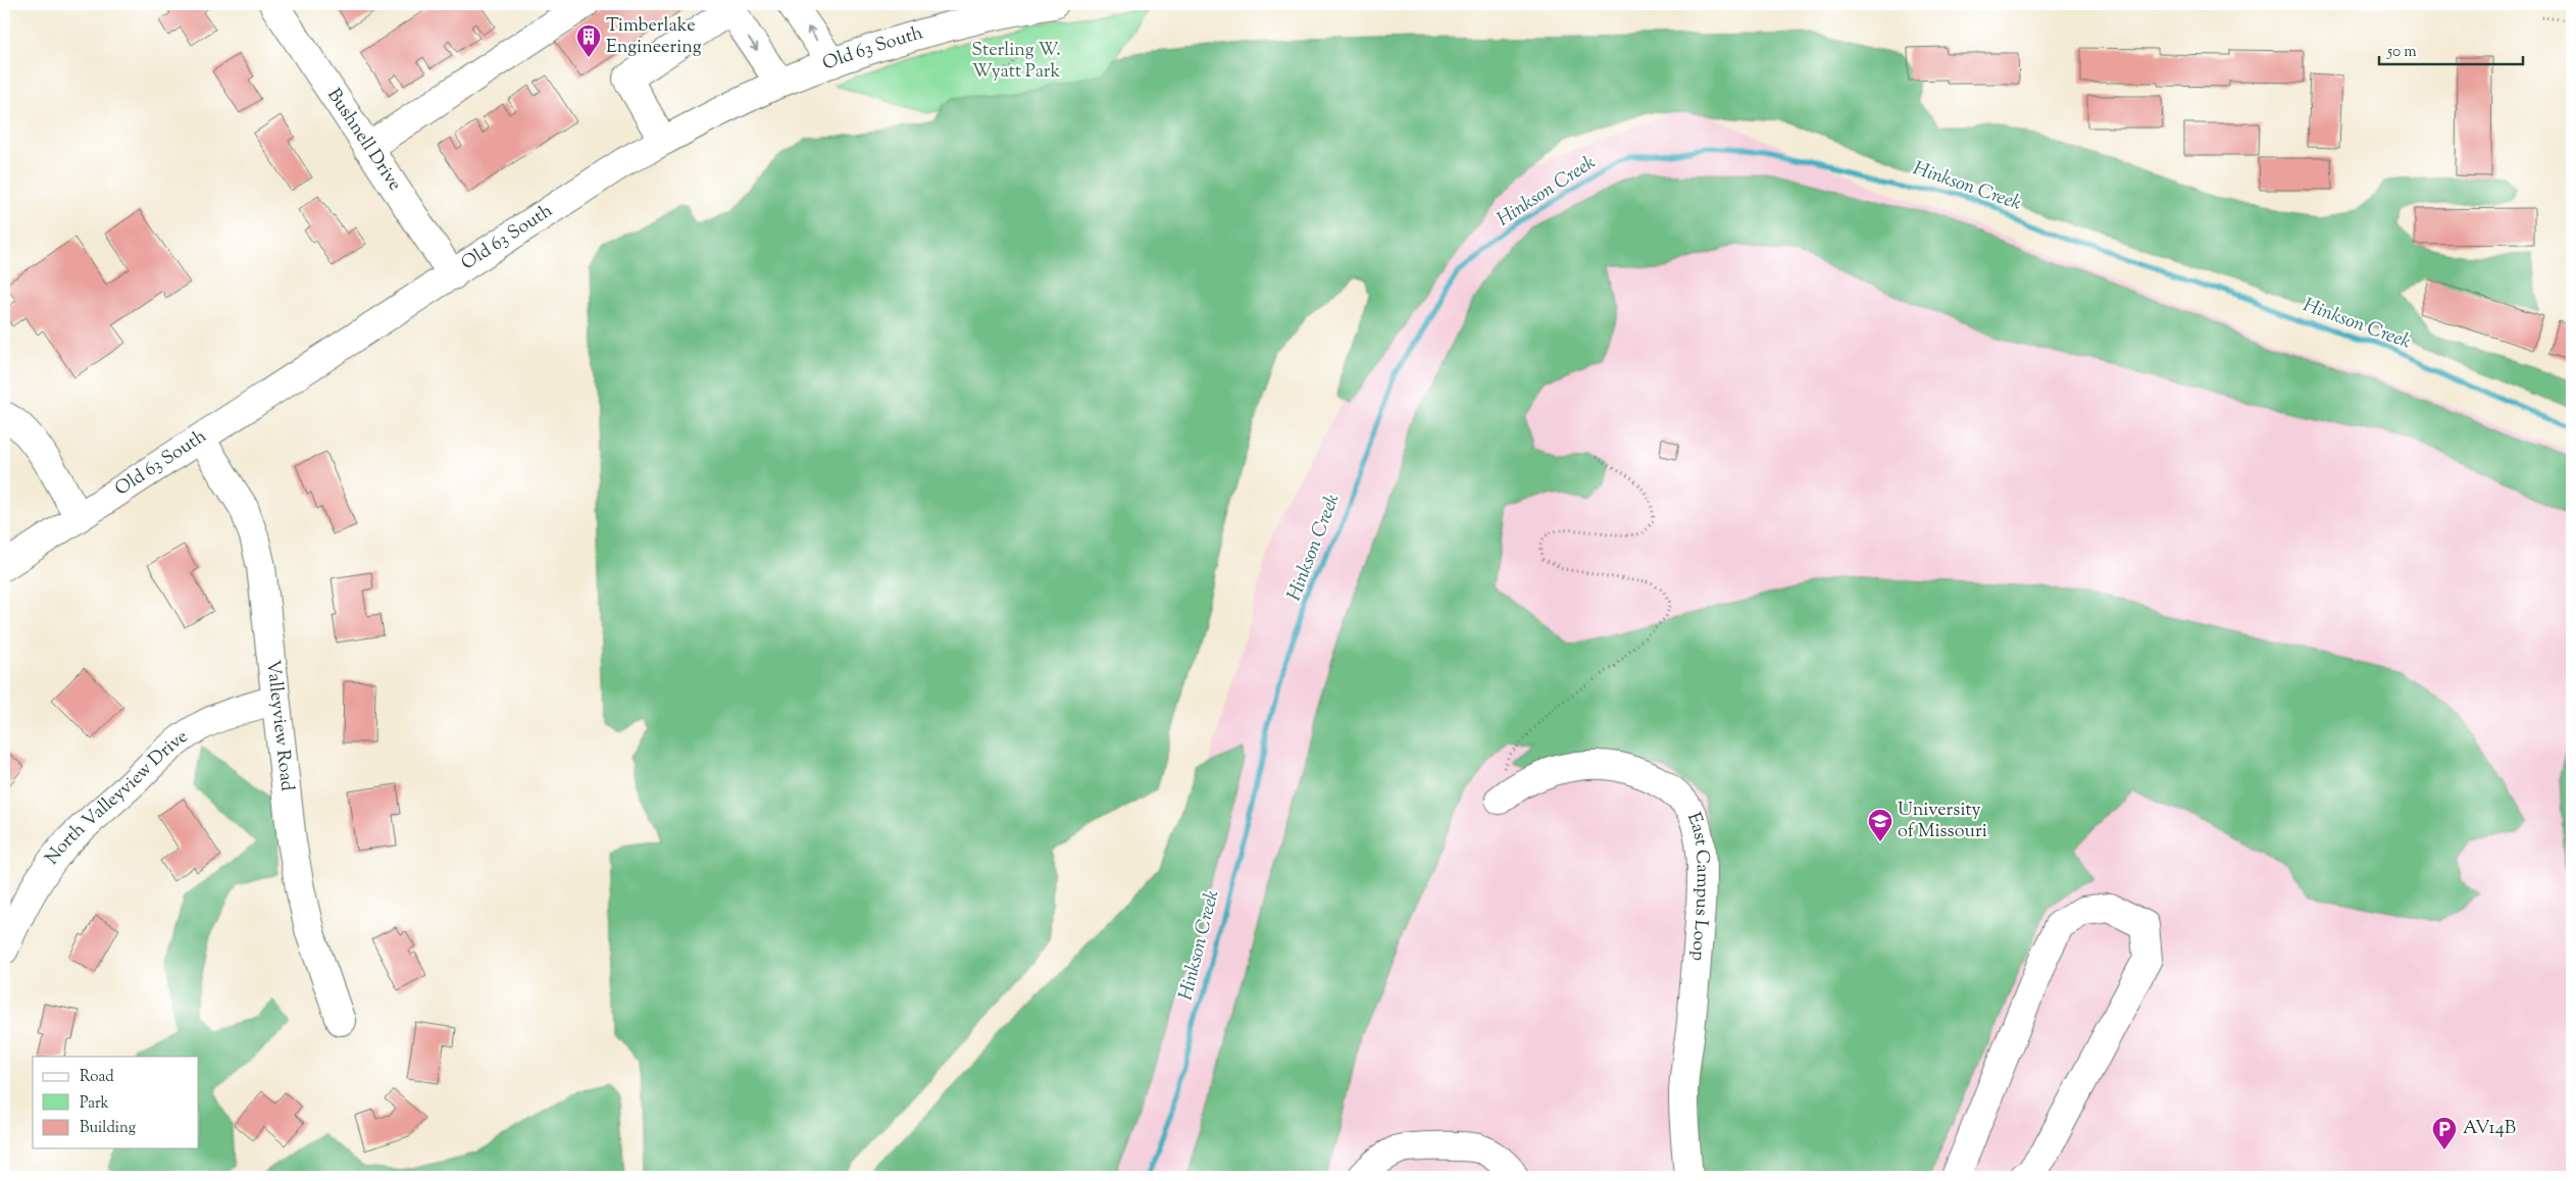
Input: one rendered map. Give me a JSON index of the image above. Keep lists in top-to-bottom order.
{
  "streets": {
    "street": [
      "Old 63 South",
      "Bushnell Drive",
      "Valleyview Road",
      "North Valleyview Drive",
      "East Campus Loop"
    ]
  },
  "crossings": [
    ["Old 63 South", "Bushnell Drive"],
    ["Old 63 South", "Valleyview Road"],
    ["Valleyview Road", "North Valleyview Drive"]
  ],
  "water": ["Hinkson Creek"],
  "parks": ["Sterling W. Wyatt Park"],
  "places": {
    "building": ["Timberlake Engineering"],
    "school or university": ["University of Missouri"],
    "parking": ["AV14B"]
  },
  "legend": ["Road", "Park", "Building"],
  "scale_bar": "50 m"
}
